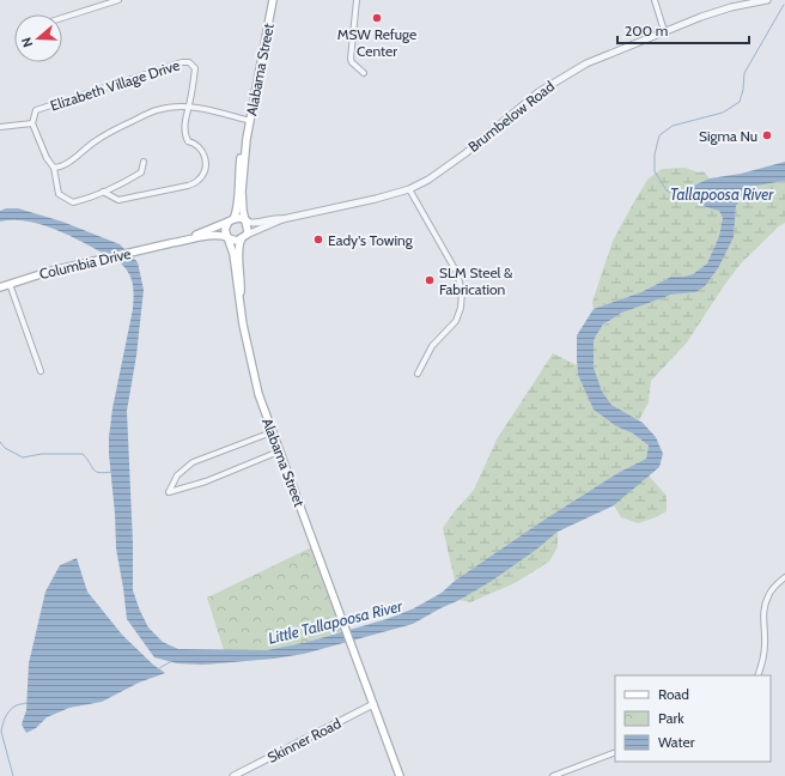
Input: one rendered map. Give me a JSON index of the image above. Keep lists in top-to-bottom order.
{
  "streets": {
    "main road": ["Alabama Street", "Columbia Drive"],
    "street": ["Elizabeth Village Drive", "Brumbelow Road", "Skinner Road"]
  },
  "crossings": [
    ["Alabama Street", "Brumbelow Road"],
    ["Alabama Street", "Columbia Drive"],
    ["Alabama Street", "Skinner Road"],
    ["Brumbelow Road", "Columbia Drive"]
  ],
  "water": ["Tallapoosa River", "Little Tallapoosa River"],
  "places": [
    "MSW Refuge Center",
    "Sigma Nu",
    "Eady's Towing",
    "SLM Steel & Fabrication"
  ],
  "legend": ["Road", "Park", "Water"],
  "scale_bar": "200 m",
  "north": "left"
}
